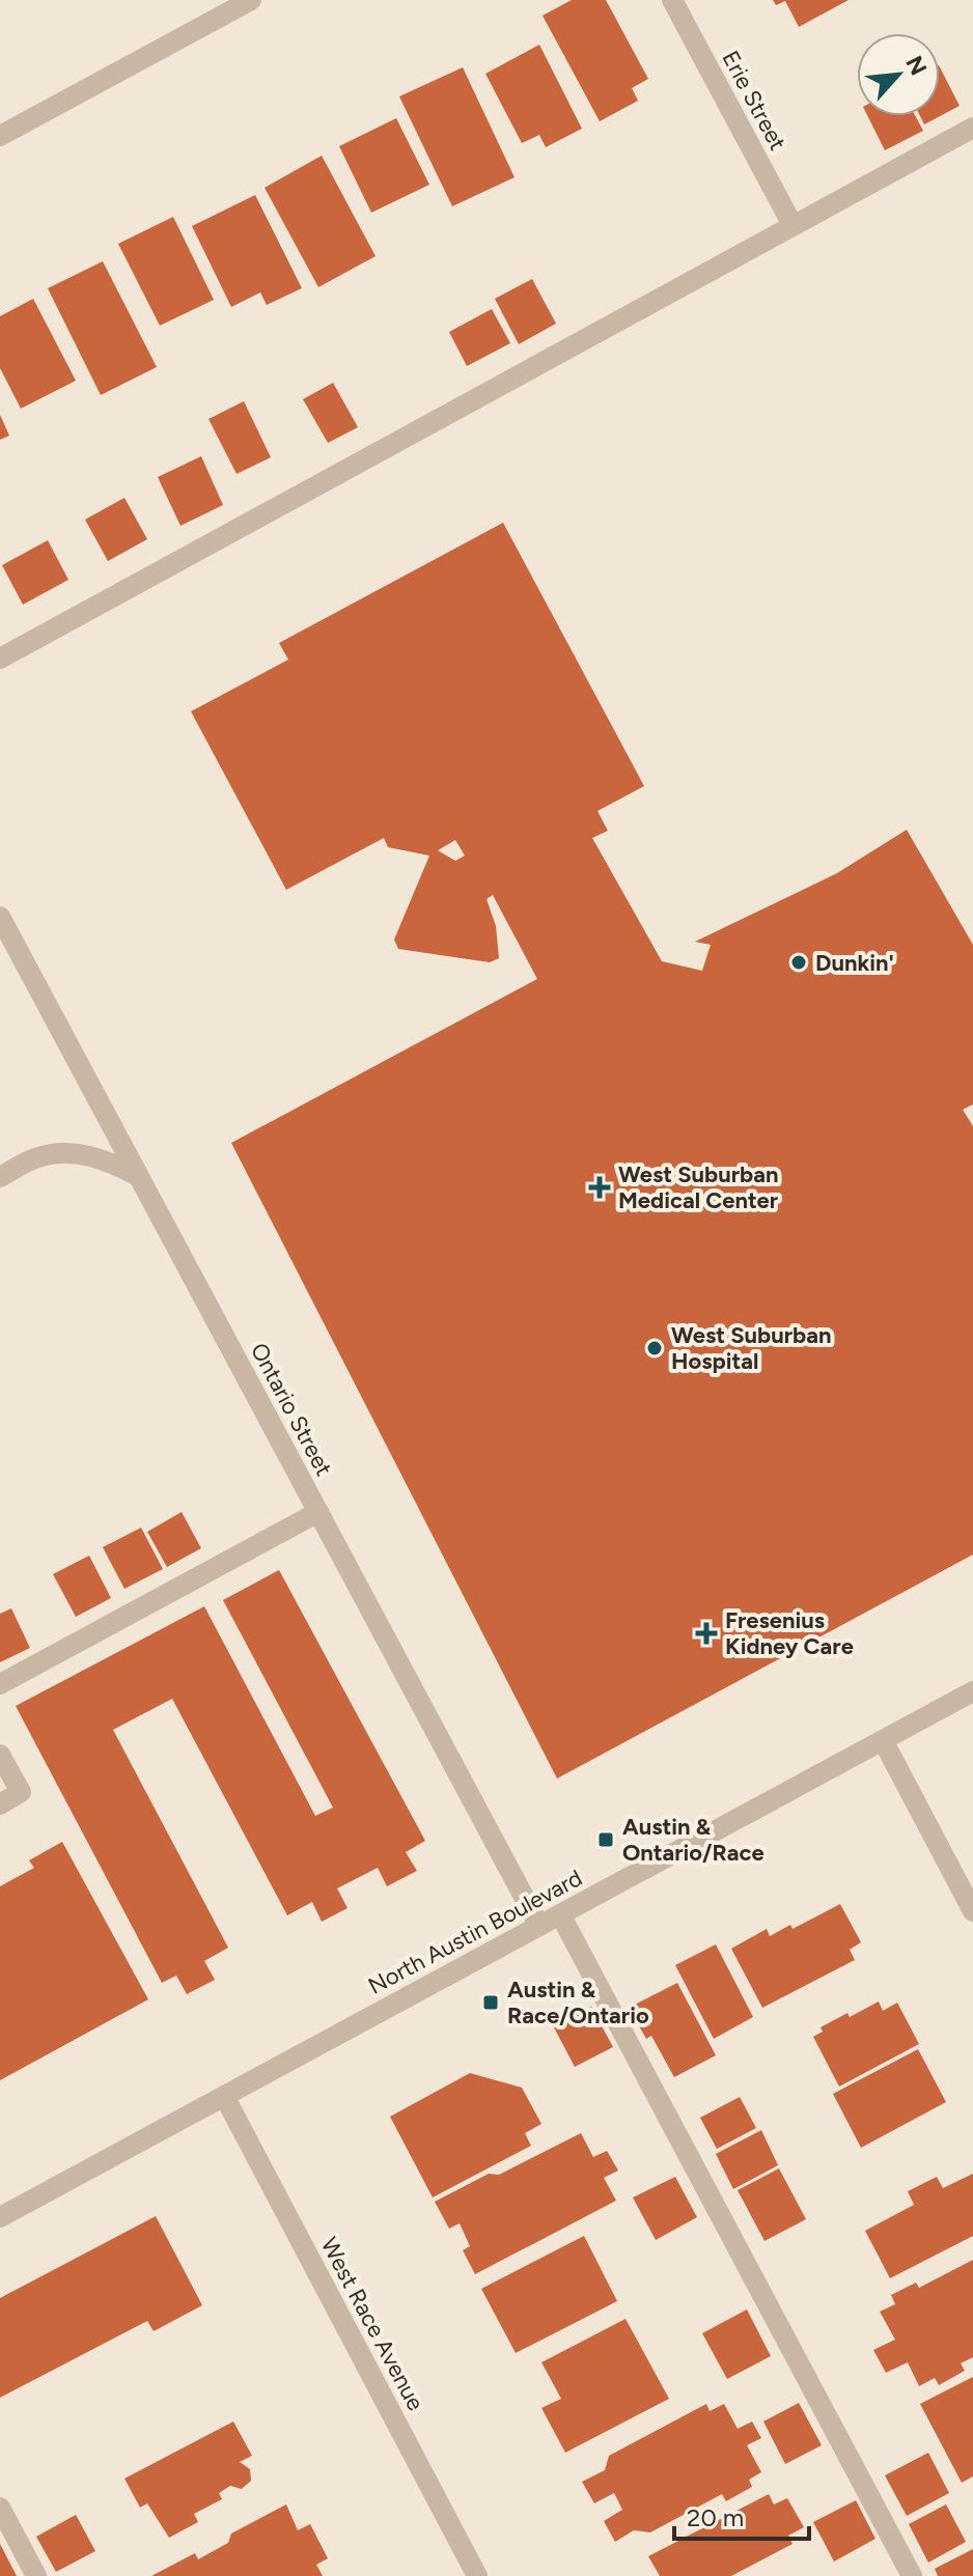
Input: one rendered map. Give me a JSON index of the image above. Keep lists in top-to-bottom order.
{
  "streets": {
    "street": [
      "Erie Street",
      "Ontario Street",
      "North Austin Boulevard",
      "West Race Avenue"
    ]
  },
  "crossings": [
    ["Ontario Street", "North Austin Boulevard"],
    ["North Austin Boulevard", "West Race Avenue"]
  ],
  "places": {
    "other": ["Dunkin'", "West Suburban Hospital"],
    "health": ["West Suburban Medical Center", "Fresenius Kidney Care"],
    "transit": ["Austin & Ontario/Race", "Austin & Race/Ontario"]
  },
  "scale_bar": "20 m",
  "north": "top right"
}
